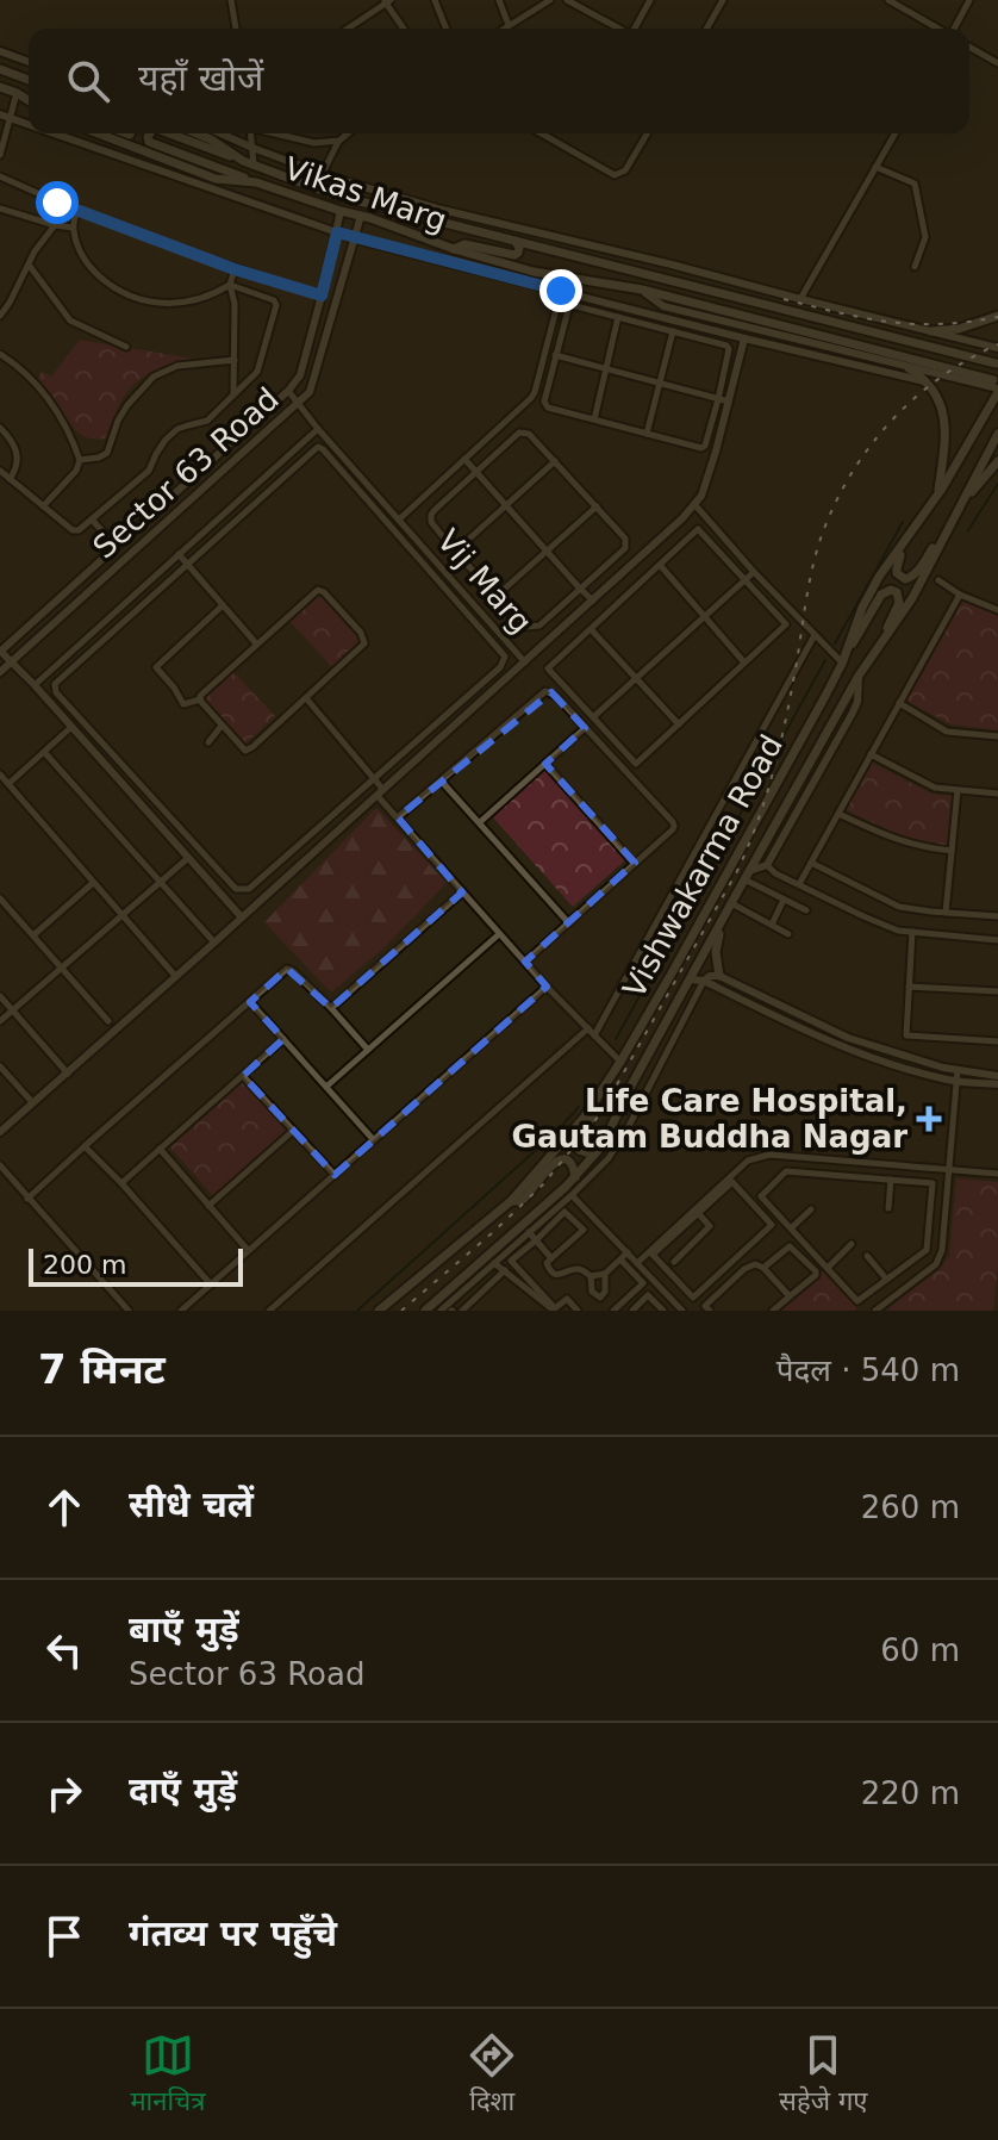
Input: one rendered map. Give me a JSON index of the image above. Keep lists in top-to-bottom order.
{
  "streets": {
    "main road": ["Vikas Marg", "Vishwakarma Road"],
    "street": ["Sector 63 Road", "Vij Marg"]
  },
  "crossings": [
    ["Vikas Marg", "Sector 63 Road"],
    ["Vikas Marg", "Vishwakarma Road"],
    ["Sector 63 Road", "Vij Marg"]
  ],
  "places": {
    "health": ["Life Care Hospital, Gautam Buddha Nagar"]
  },
  "scale_bar": "200 m",
  "page": {
    "search": "यहाँ खोजें",
    "scale": "200 m",
    "heading": ["7 मिनट", "पैदल · 540 m"],
    "list": [
      ["सीधे चलें", "260 m"],
      ["बाएँ मुड़ें", "Sector 63 Road", "60 m"],
      ["दाएँ मुड़ें", "220 m"],
      "गंतव्य पर पहुँचे"
    ],
    "nav": ["मानचित्र", "दिशा", "सहेजे गए"]
  }
}
